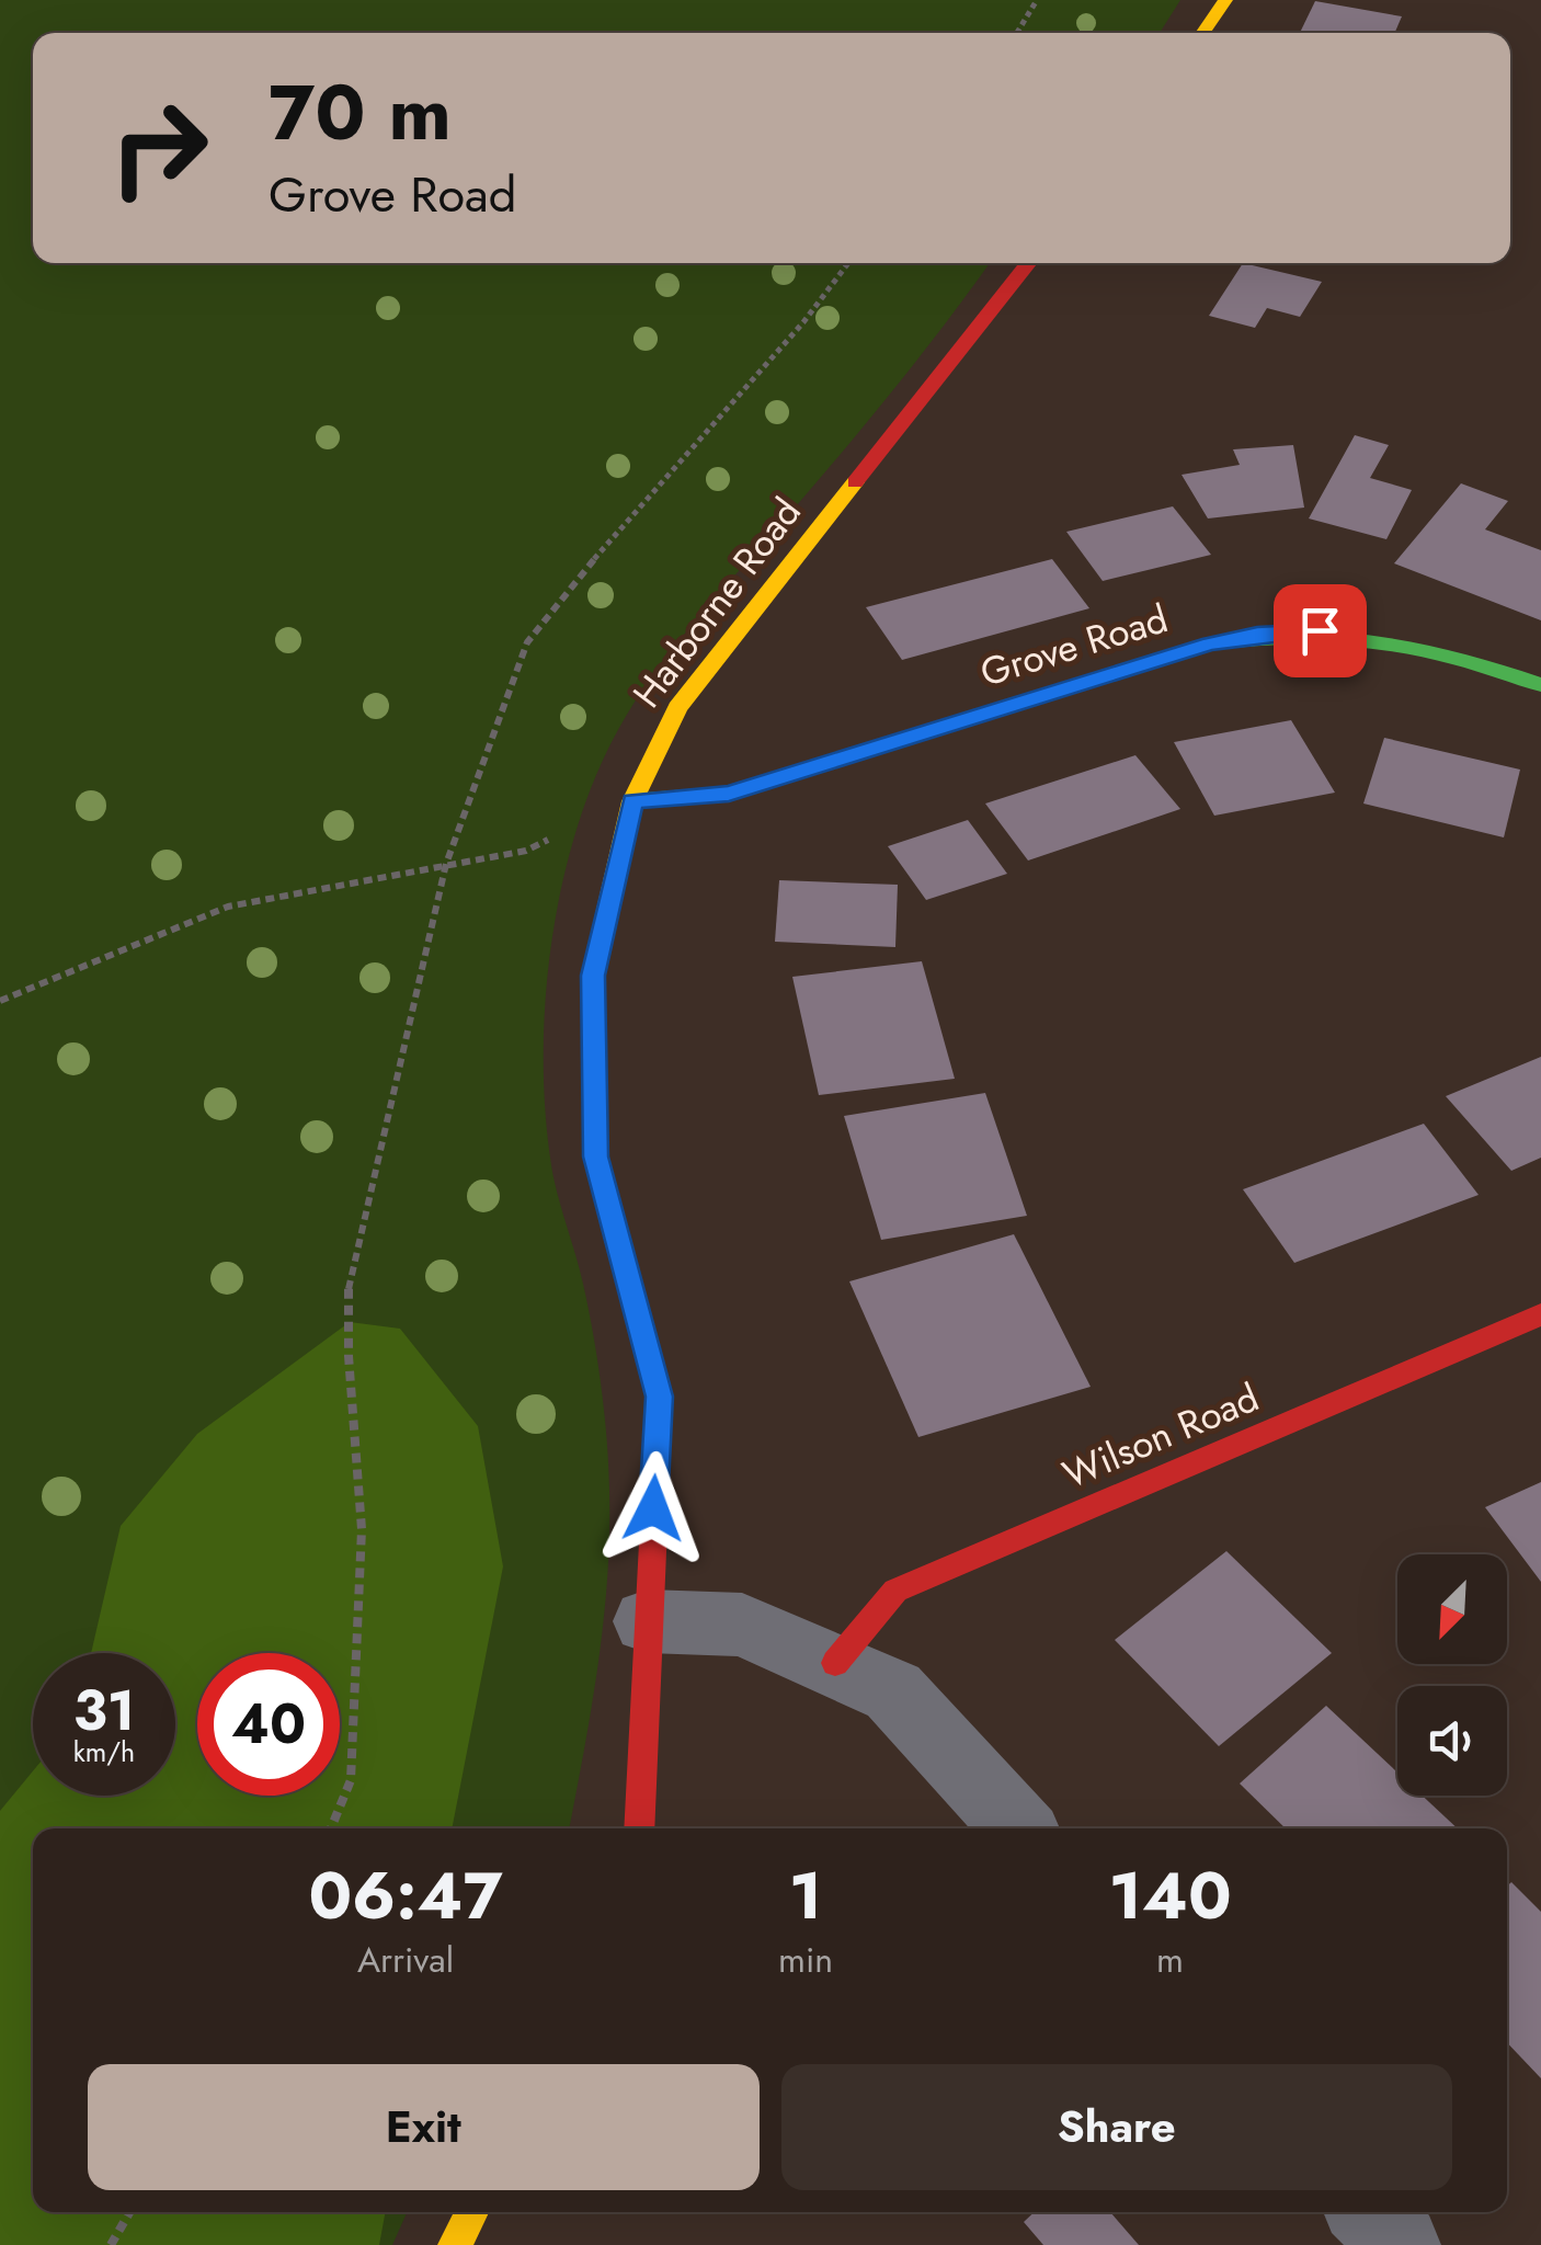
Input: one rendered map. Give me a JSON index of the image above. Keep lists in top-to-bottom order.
{
  "streets": {
    "street": ["Harborne Road", "Grove Road", "Wilson Road"]
  },
  "crossings": [
    ["Harborne Road", "Grove Road"]
  ],
  "north": "bottom left",
  "page": {
    "turn": ["70 m", "Grove Road"],
    "speed": "31 km/h",
    "limit": "40",
    "eta": [
      "06:47",
      "Arrival",
      "1",
      "min",
      "140",
      "m"
    ],
    "buttons": ["Exit", "Share"]
  }
}
